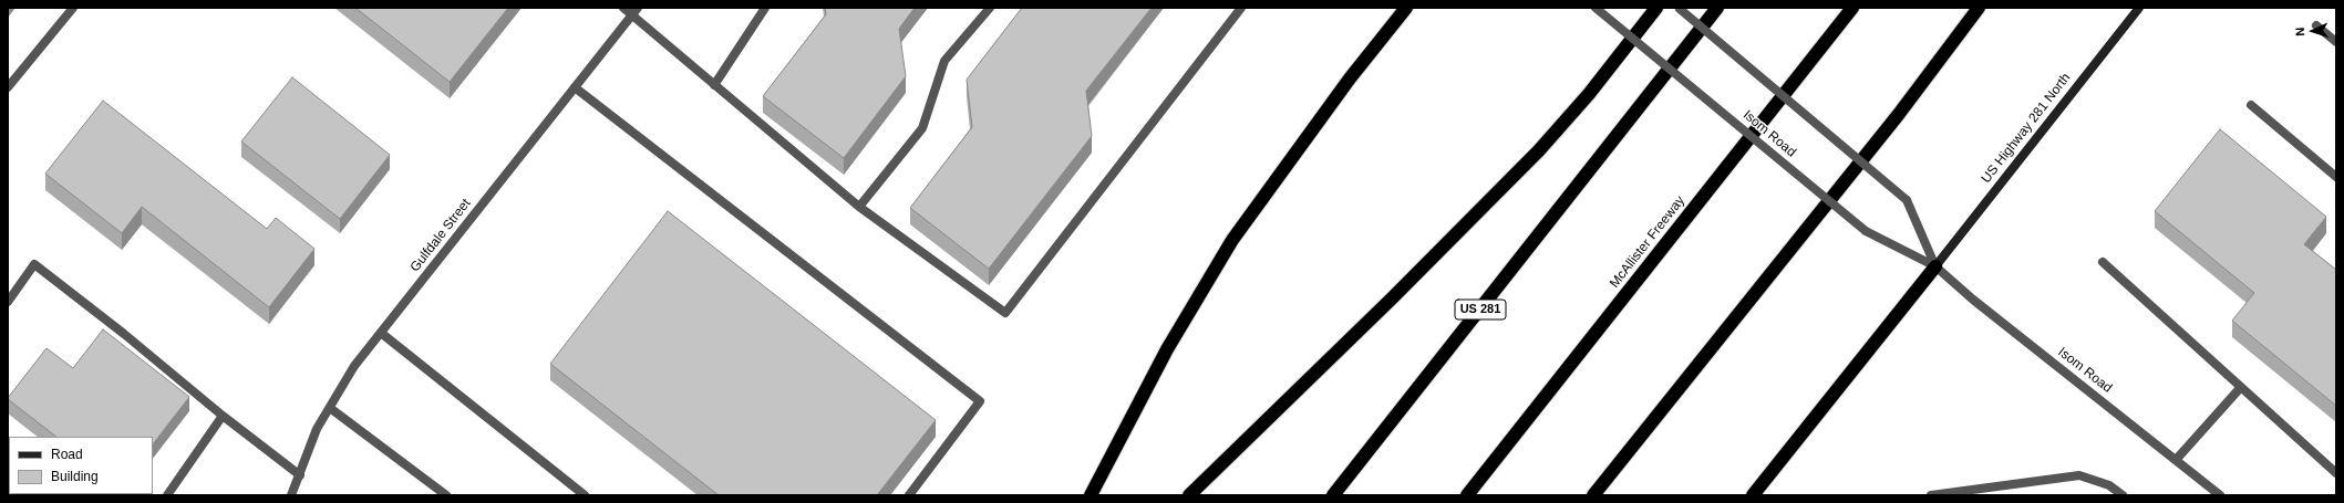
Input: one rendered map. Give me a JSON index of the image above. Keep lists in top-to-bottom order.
{
  "streets": {
    "highway": ["McAllister Freeway", "US 281"],
    "main road": ["US Highway 281 North"],
    "street": ["Isom Road", "Gulfdale Street"]
  },
  "crossings": [
    ["US Highway 281 North", "Isom Road"]
  ],
  "legend": ["Road", "Building"],
  "north": "left"
}
